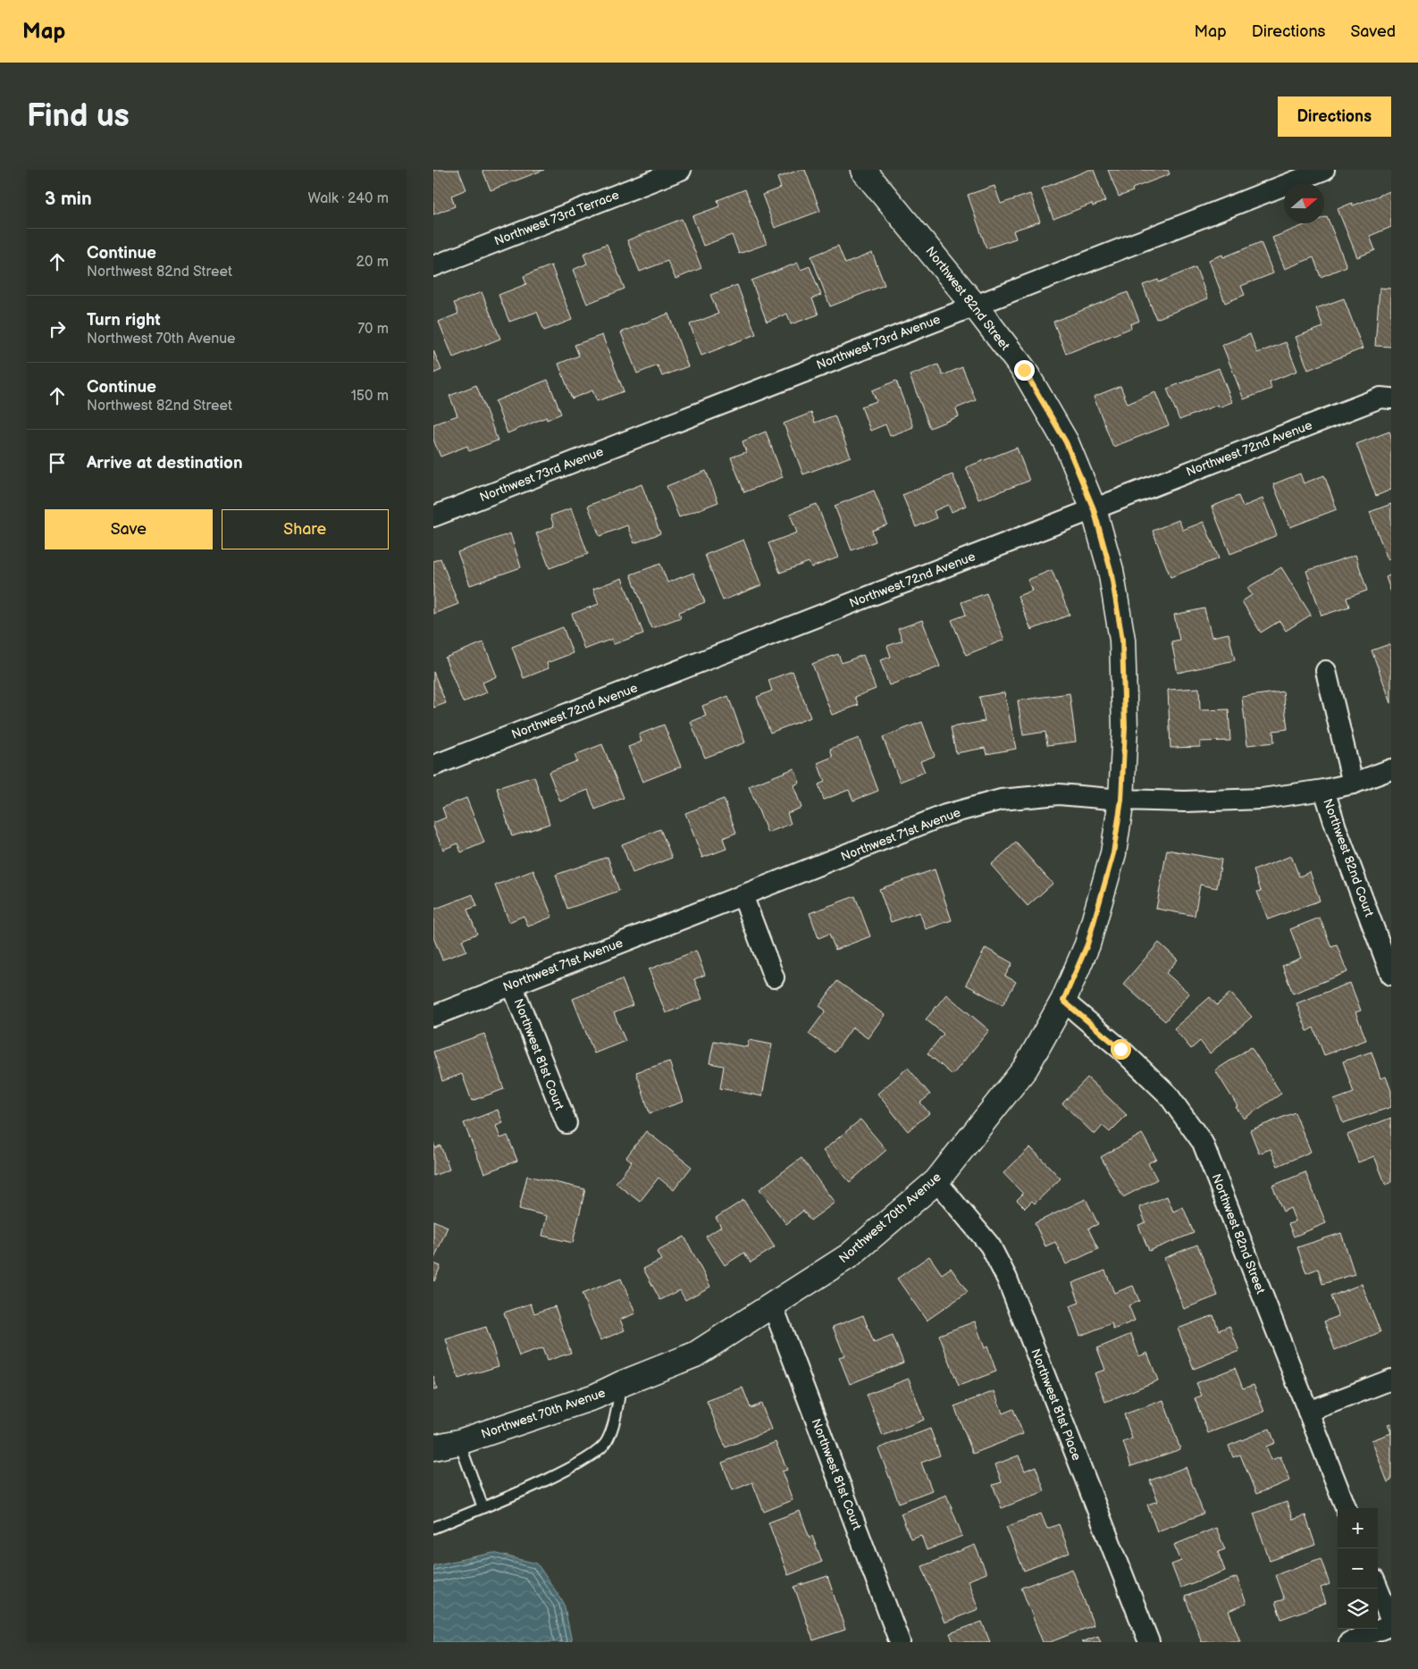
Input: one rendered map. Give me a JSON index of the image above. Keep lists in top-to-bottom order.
{
  "streets": {
    "street": [
      "Northwest 73rd Terrace",
      "Northwest 82nd Street",
      "Northwest 73rd Avenue",
      "Northwest 72nd Avenue",
      "Northwest 71st Avenue",
      "Northwest 82nd Court",
      "Northwest 81st Court",
      "Northwest 70th Avenue",
      "Northwest 81st Place"
    ]
  },
  "crossings": [
    ["Northwest 82nd Street", "Northwest 73rd Avenue"],
    ["Northwest 82nd Street", "Northwest 72nd Avenue"],
    ["Northwest 82nd Street", "Northwest 71st Avenue"],
    ["Northwest 82nd Street", "Northwest 70th Avenue"],
    ["Northwest 71st Avenue", "Northwest 82nd Court"],
    ["Northwest 71st Avenue", "Northwest 81st Court"],
    ["Northwest 71st Avenue", "Northwest 70th Avenue"],
    ["Northwest 81st Court", "Northwest 70th Avenue"],
    ["Northwest 70th Avenue", "Northwest 81st Place"]
  ],
  "north": "right",
  "page": {
    "header": "Map",
    "nav": ["Map", "Directions", "Saved"],
    "buttons": [
      "Directions",
      ["Save", "Share"]
    ],
    "title": "Find us",
    "heading": ["3 min", "Walk · 240 m"],
    "list": [
      ["Continue", "Northwest 82nd Street", "20 m"],
      ["Turn right", "Northwest 70th Avenue", "70 m"],
      ["Continue", "Northwest 82nd Street", "150 m"],
      "Arrive at destination"
    ],
    "map_buttons": ["+", "−"]
  }
}
